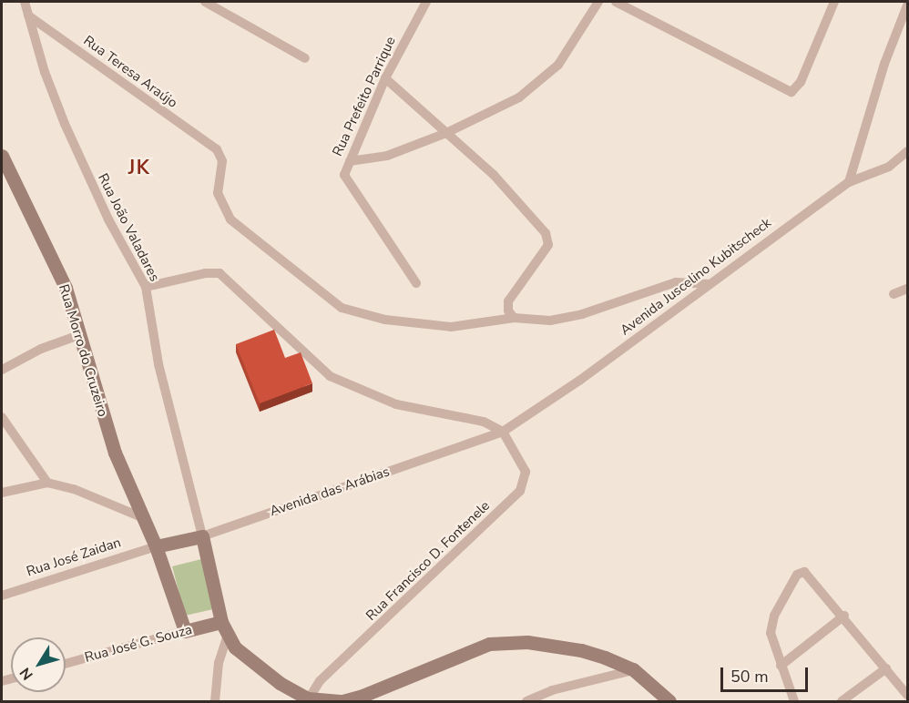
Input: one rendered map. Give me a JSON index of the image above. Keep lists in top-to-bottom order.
{
  "streets": {
    "street": [
      "Rua Teresa Araújo",
      "Rua Prefeito Parrique",
      "Rua João Valadares",
      "Avenida Juscelino Kubitscheck",
      "Rua Morro do Cruzeiro",
      "Avenida das Arábias",
      "Rua José Zaidan",
      "Rua Francisco D. Fontenele",
      "Rua José G. Souza"
    ]
  },
  "crossings": [
    ["Rua Teresa Araújo", "Rua João Valadares"],
    ["Rua João Valadares", "Avenida das Arábias"],
    ["Avenida Juscelino Kubitscheck", "Avenida das Arábias"],
    ["Avenida Juscelino Kubitscheck", "Rua Francisco D. Fontenele"],
    ["Rua Morro do Cruzeiro", "Avenida das Arábias"],
    ["Rua Morro do Cruzeiro", "Rua José Zaidan"],
    ["Rua Morro do Cruzeiro", "Rua José G. Souza"],
    ["Avenida das Arábias", "Rua José Zaidan"],
    ["Avenida das Arábias", "Rua Francisco D. Fontenele"]
  ],
  "districts": ["JK"],
  "scale_bar": "50 m",
  "north": "bottom left"
}
